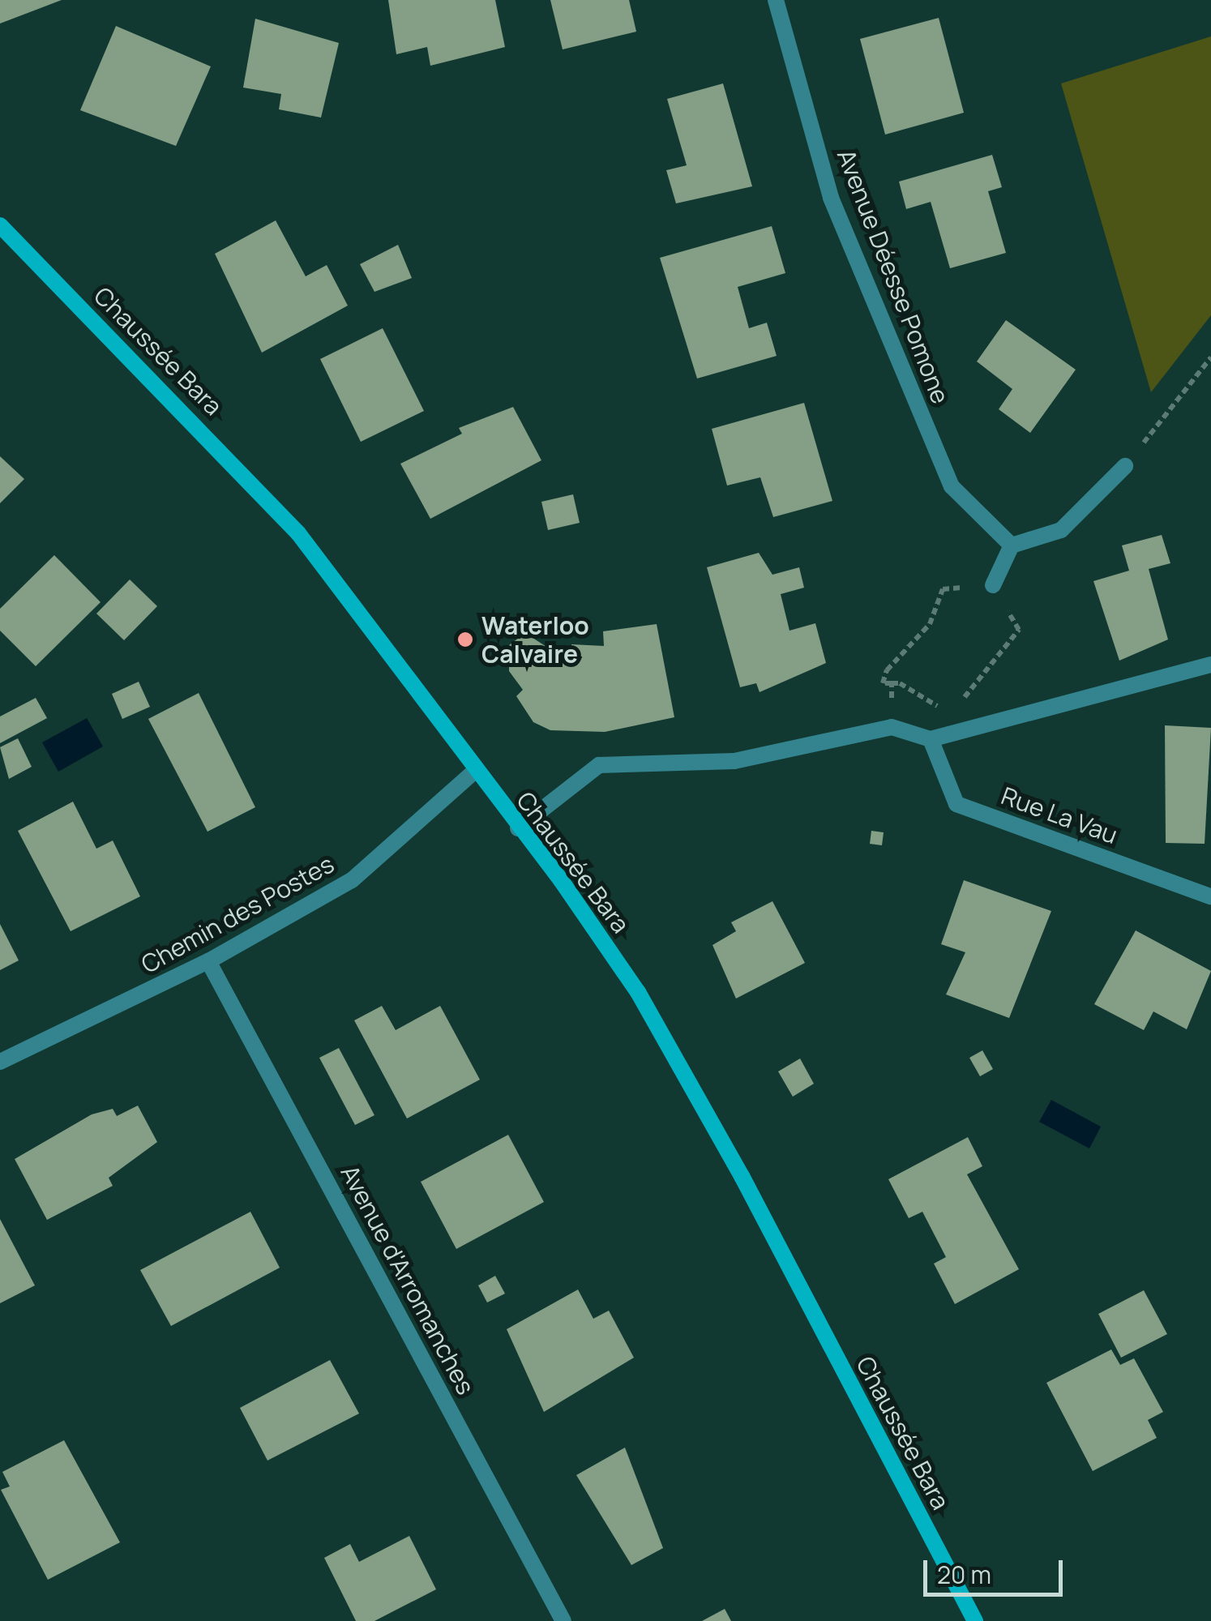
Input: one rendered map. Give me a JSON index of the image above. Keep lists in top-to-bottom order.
{
  "streets": {
    "main road": ["Chaussée Bara"],
    "street": [
      "Avenue Déesse Pomone",
      "Rue La Vau",
      "Chemin des Postes",
      "Avenue d'Arromanches"
    ]
  },
  "crossings": [
    ["Chaussée Bara", "Chemin des Postes"],
    ["Chemin des Postes", "Avenue d'Arromanches"]
  ],
  "places": ["Waterloo Calvaire"],
  "scale_bar": "20 m"
}
